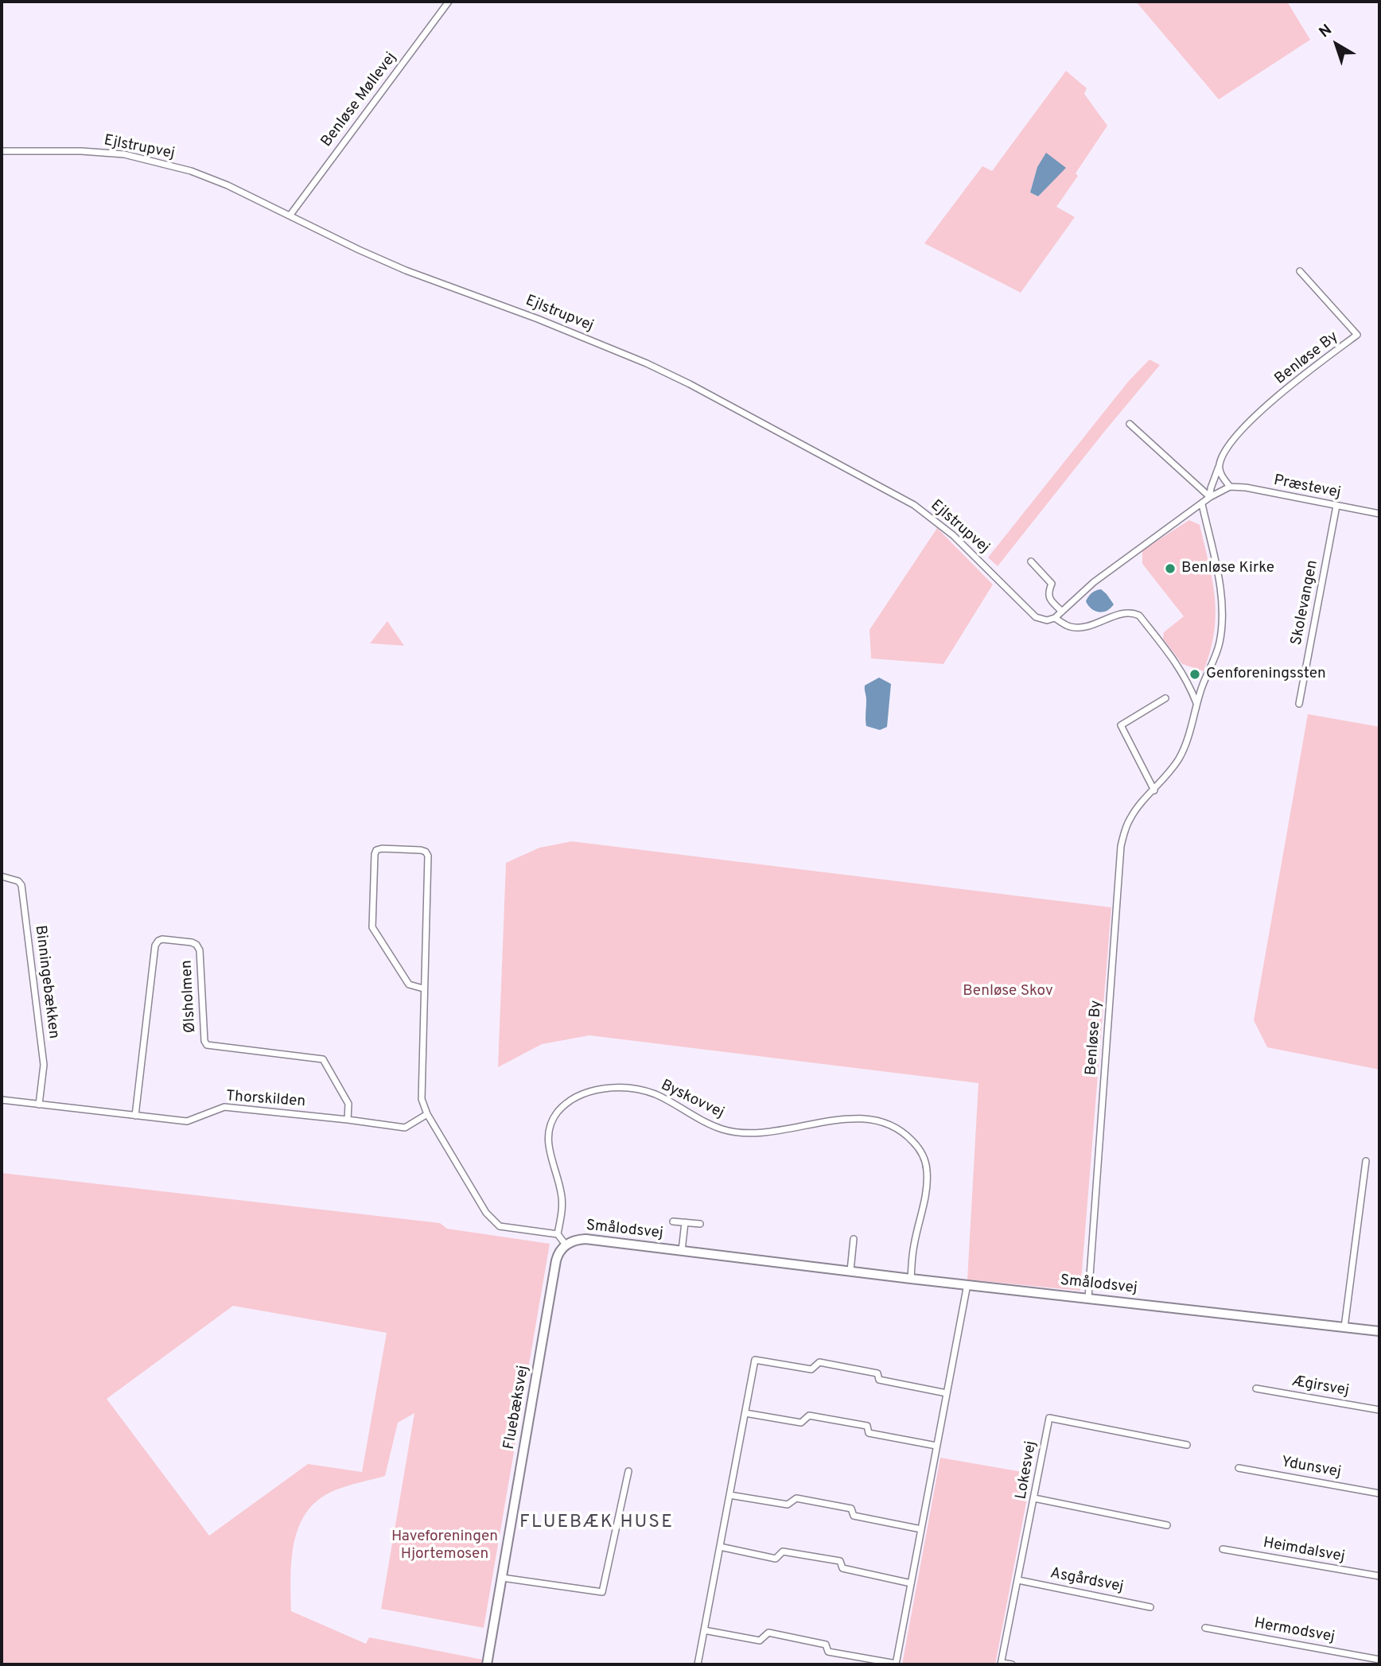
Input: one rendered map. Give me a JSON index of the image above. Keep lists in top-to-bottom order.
{
  "streets": {
    "street": [
      "Benløse Møllevej",
      "Ejlstrupvej",
      "Benløse By",
      "Præstevej",
      "Skolevangen",
      "Binningebækken",
      "Ølsholmen",
      "Thorskilden",
      "Byskovvej",
      "Smålodsvej",
      "Ægirsvej",
      "Fluebæksvej",
      "Ydunsvej",
      "Lokesvej",
      "Heimdalsvej",
      "Asgårdsvej",
      "Hermodsvej"
    ]
  },
  "crossings": [
    ["Benløse Møllevej", "Ejlstrupvej"],
    ["Benløse By", "Smålodsvej"],
    ["Præstevej", "Skolevangen"],
    ["Binningebækken", "Thorskilden"],
    ["Ølsholmen", "Thorskilden"],
    ["Byskovvej", "Smålodsvej"],
    ["Smålodsvej", "Fluebæksvej"],
    ["Lokesvej", "Asgårdsvej"]
  ],
  "districts": ["FLUEBÆK HUSE"],
  "parks": ["Benløse Skov", "Haveforeningen Hjortemosen"],
  "places": ["Benløse Kirke", "Genforeningssten"],
  "north": "top left"
}
